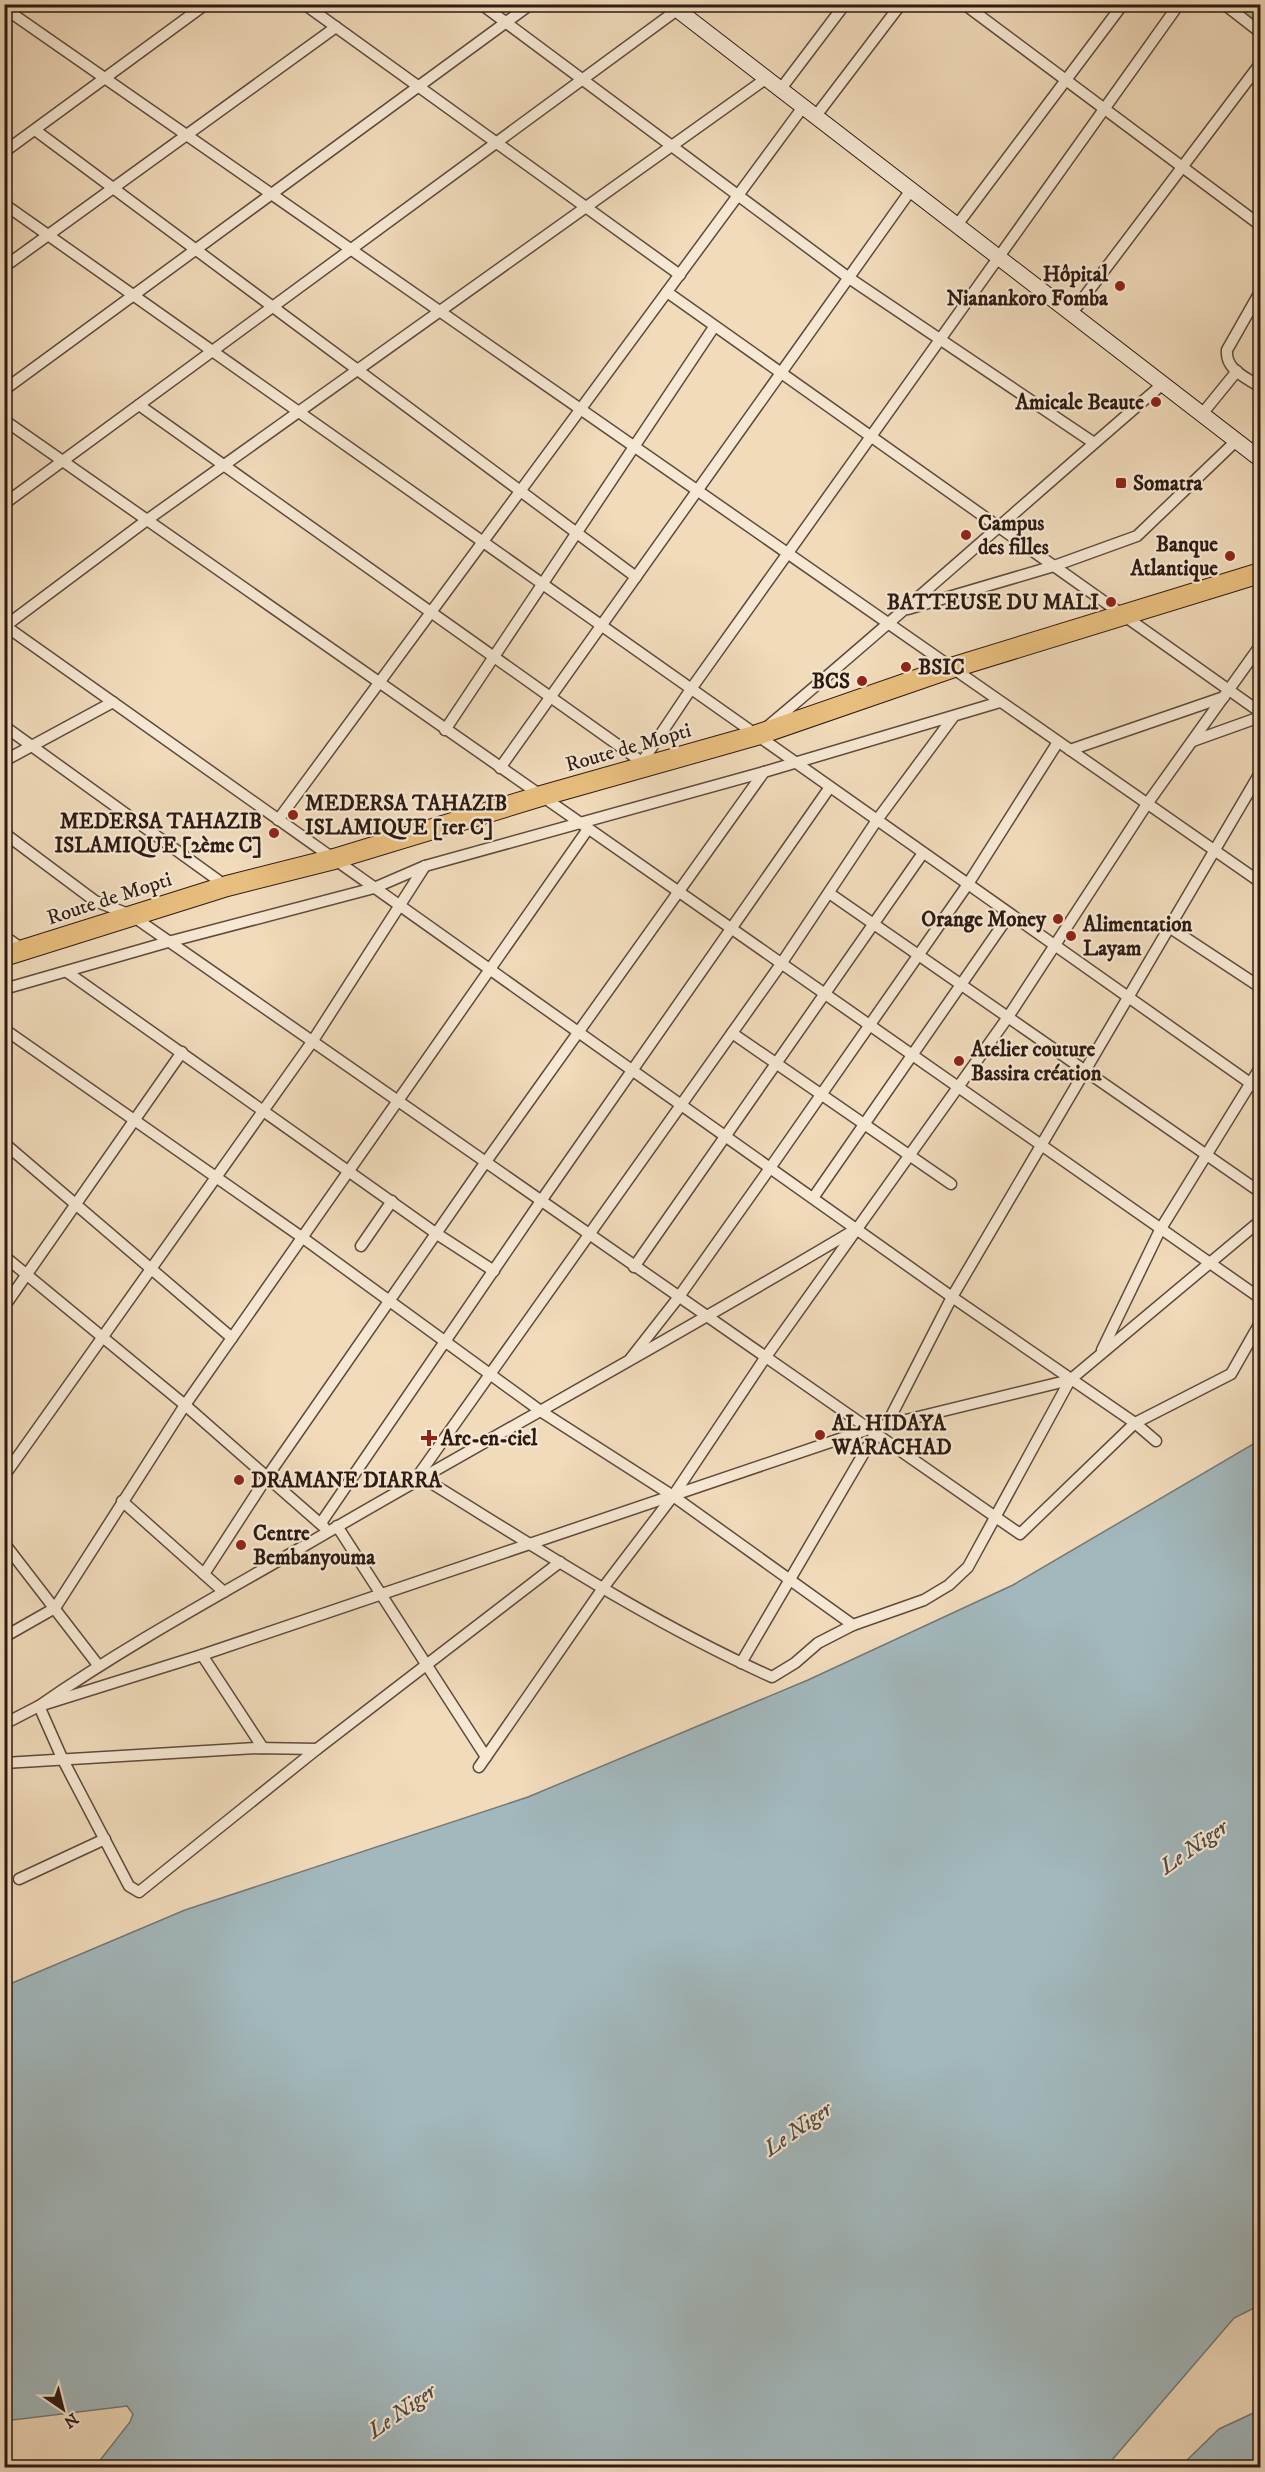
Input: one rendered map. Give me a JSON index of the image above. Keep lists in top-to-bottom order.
{
  "streets": {
    "highway": ["Route de Mopti"]
  },
  "water": ["Le Niger"],
  "places": {
    "other": [
      "Hôpital Nianankoro Fomba",
      "Amicale Beaute",
      "Campus des filles",
      "Banque Atlantique",
      "BATTEUSE DU MALI",
      "BSIC",
      "BCS",
      "MEDERSA TAHAZIB ISLAMIQUE [1er C]",
      "MEDERSA TAHAZIB ISLAMIQUE [2ème C]",
      "Orange Money",
      "Alimentation Layam",
      "Atelier couture Bassira création",
      "AL HIDAYA WARACHAD",
      "DRAMANE DIARRA",
      "Centre Bembanyouma"
    ],
    "transit": ["Somatra"],
    "health": ["Arc-en-ciel"]
  },
  "north": "bottom right"
}
